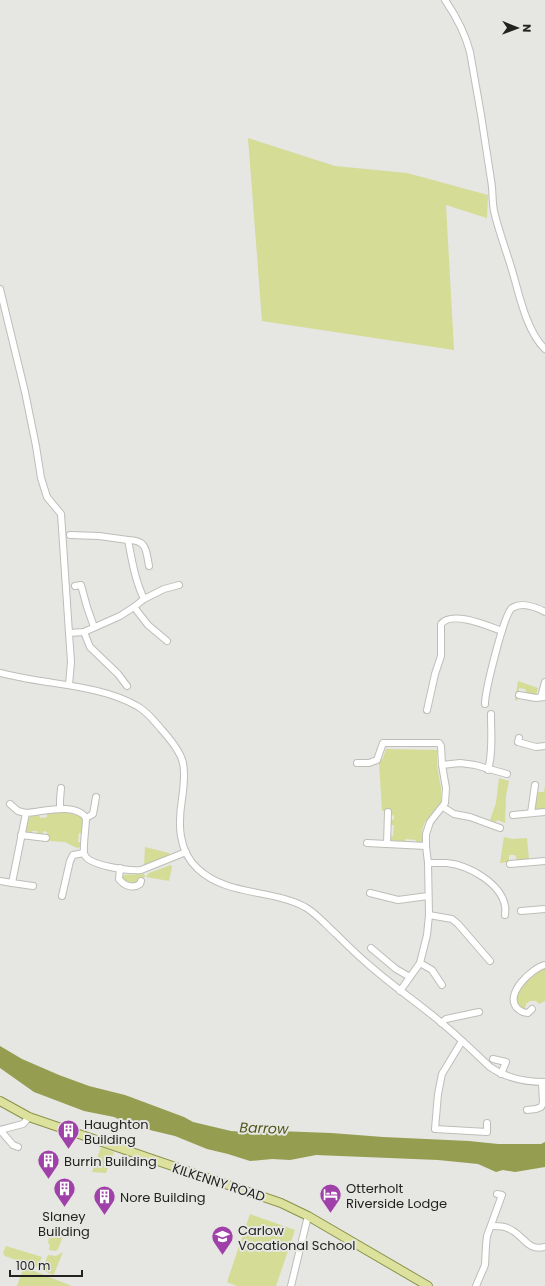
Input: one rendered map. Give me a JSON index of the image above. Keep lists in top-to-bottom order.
{
  "streets": {
    "main road": ["KILKENNY ROAD"]
  },
  "water": ["Barrow"],
  "places": {
    "building": [
      "Haughton Building",
      "Burrin Building",
      "Slaney Building",
      "Nore Building"
    ],
    "hotel": ["Otterholt Riverside Lodge"],
    "school or university": ["Carlow Vocational School"]
  },
  "scale_bar": "100 m",
  "north": "right"
}
